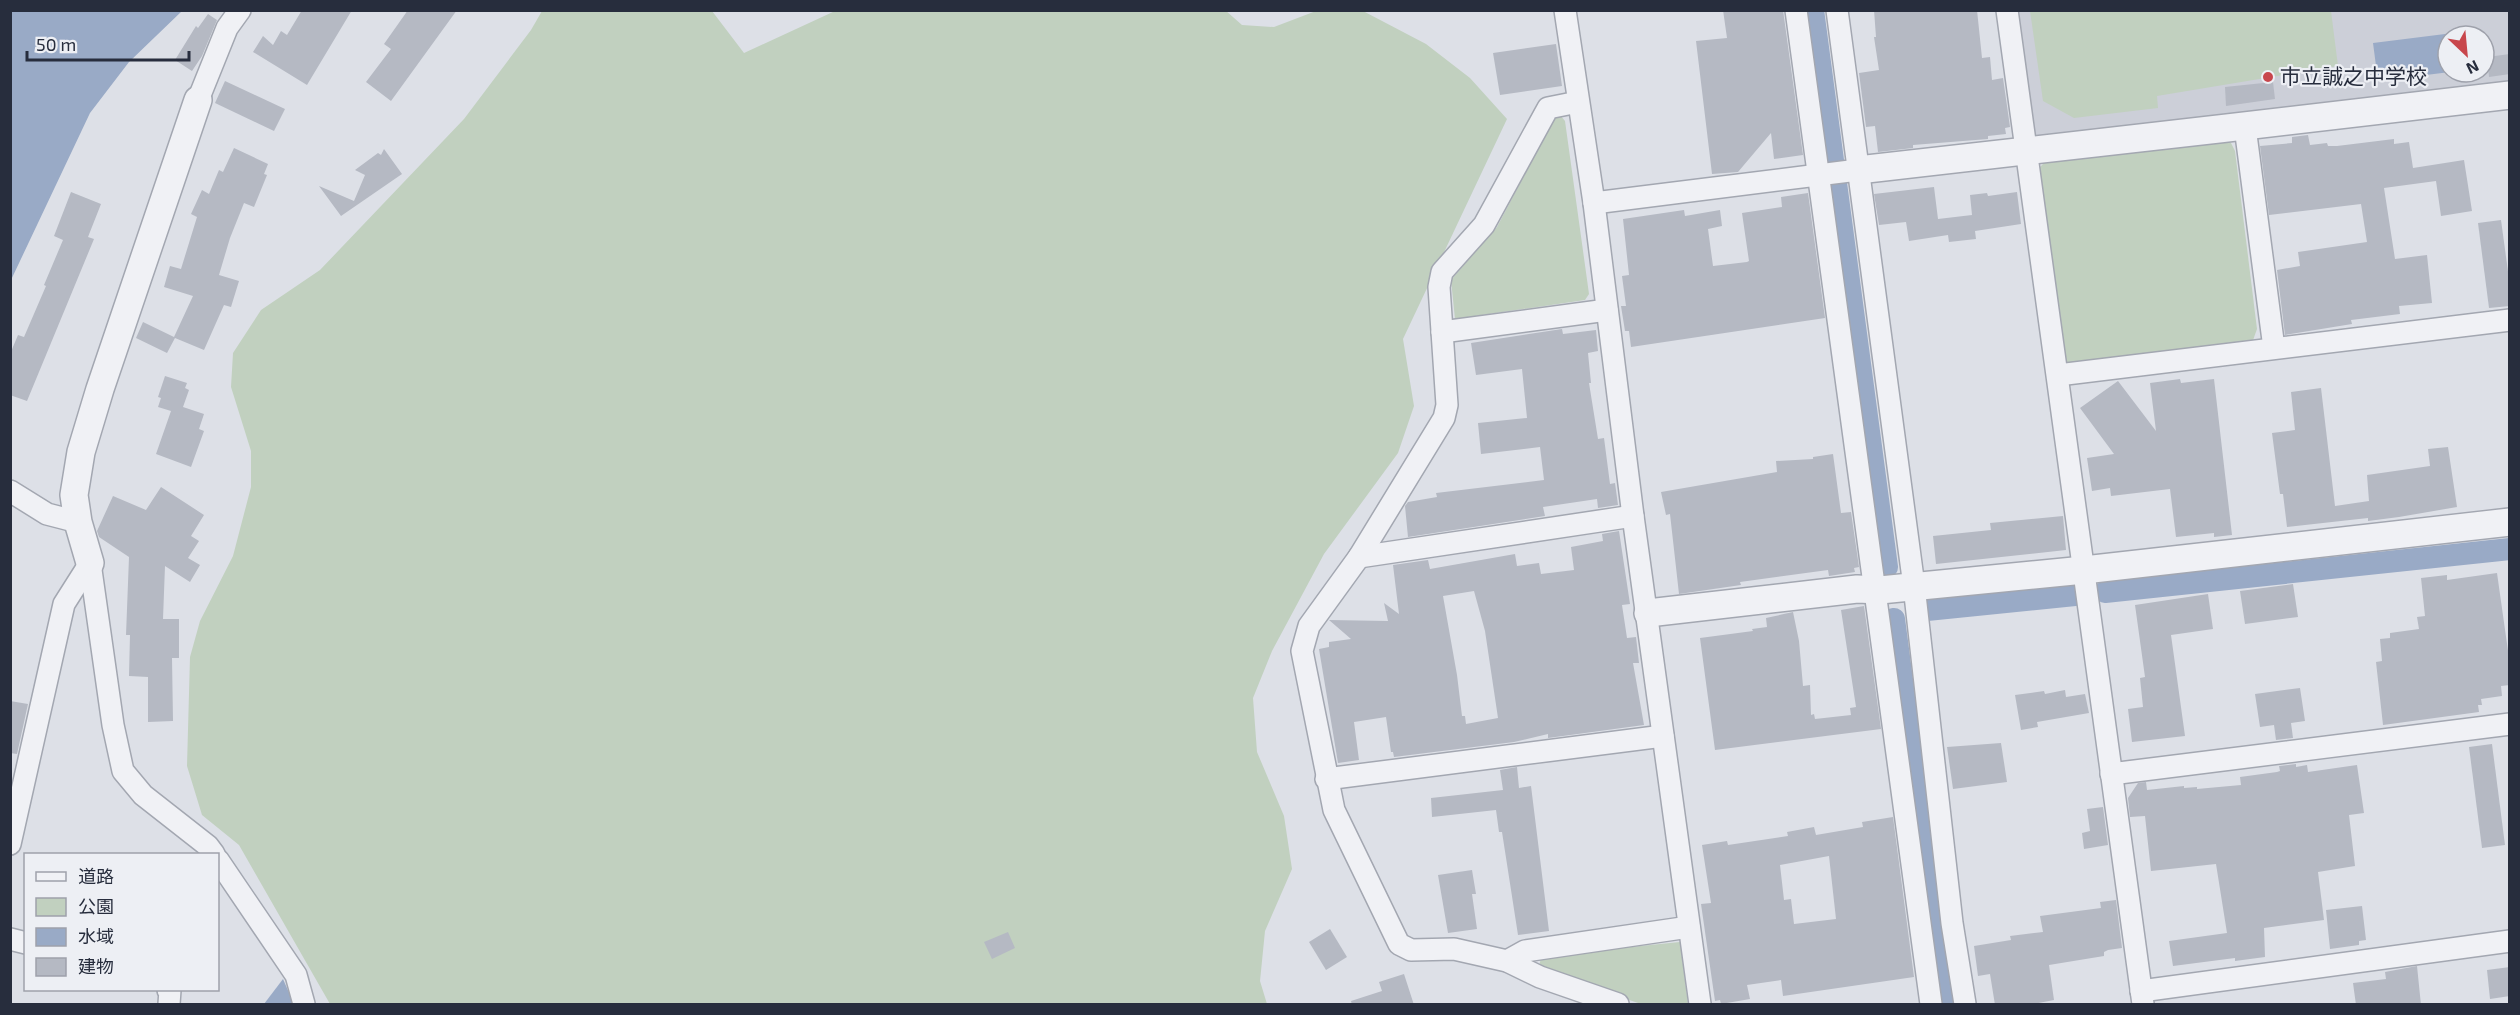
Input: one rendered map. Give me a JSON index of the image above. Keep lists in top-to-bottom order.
{
  "places": ["市立誠之中学校"],
  "legend": [
    "道路",
    "公園",
    "水域",
    "建物"
  ],
  "scale_bar": "50 m",
  "north": "bottom right"
}
